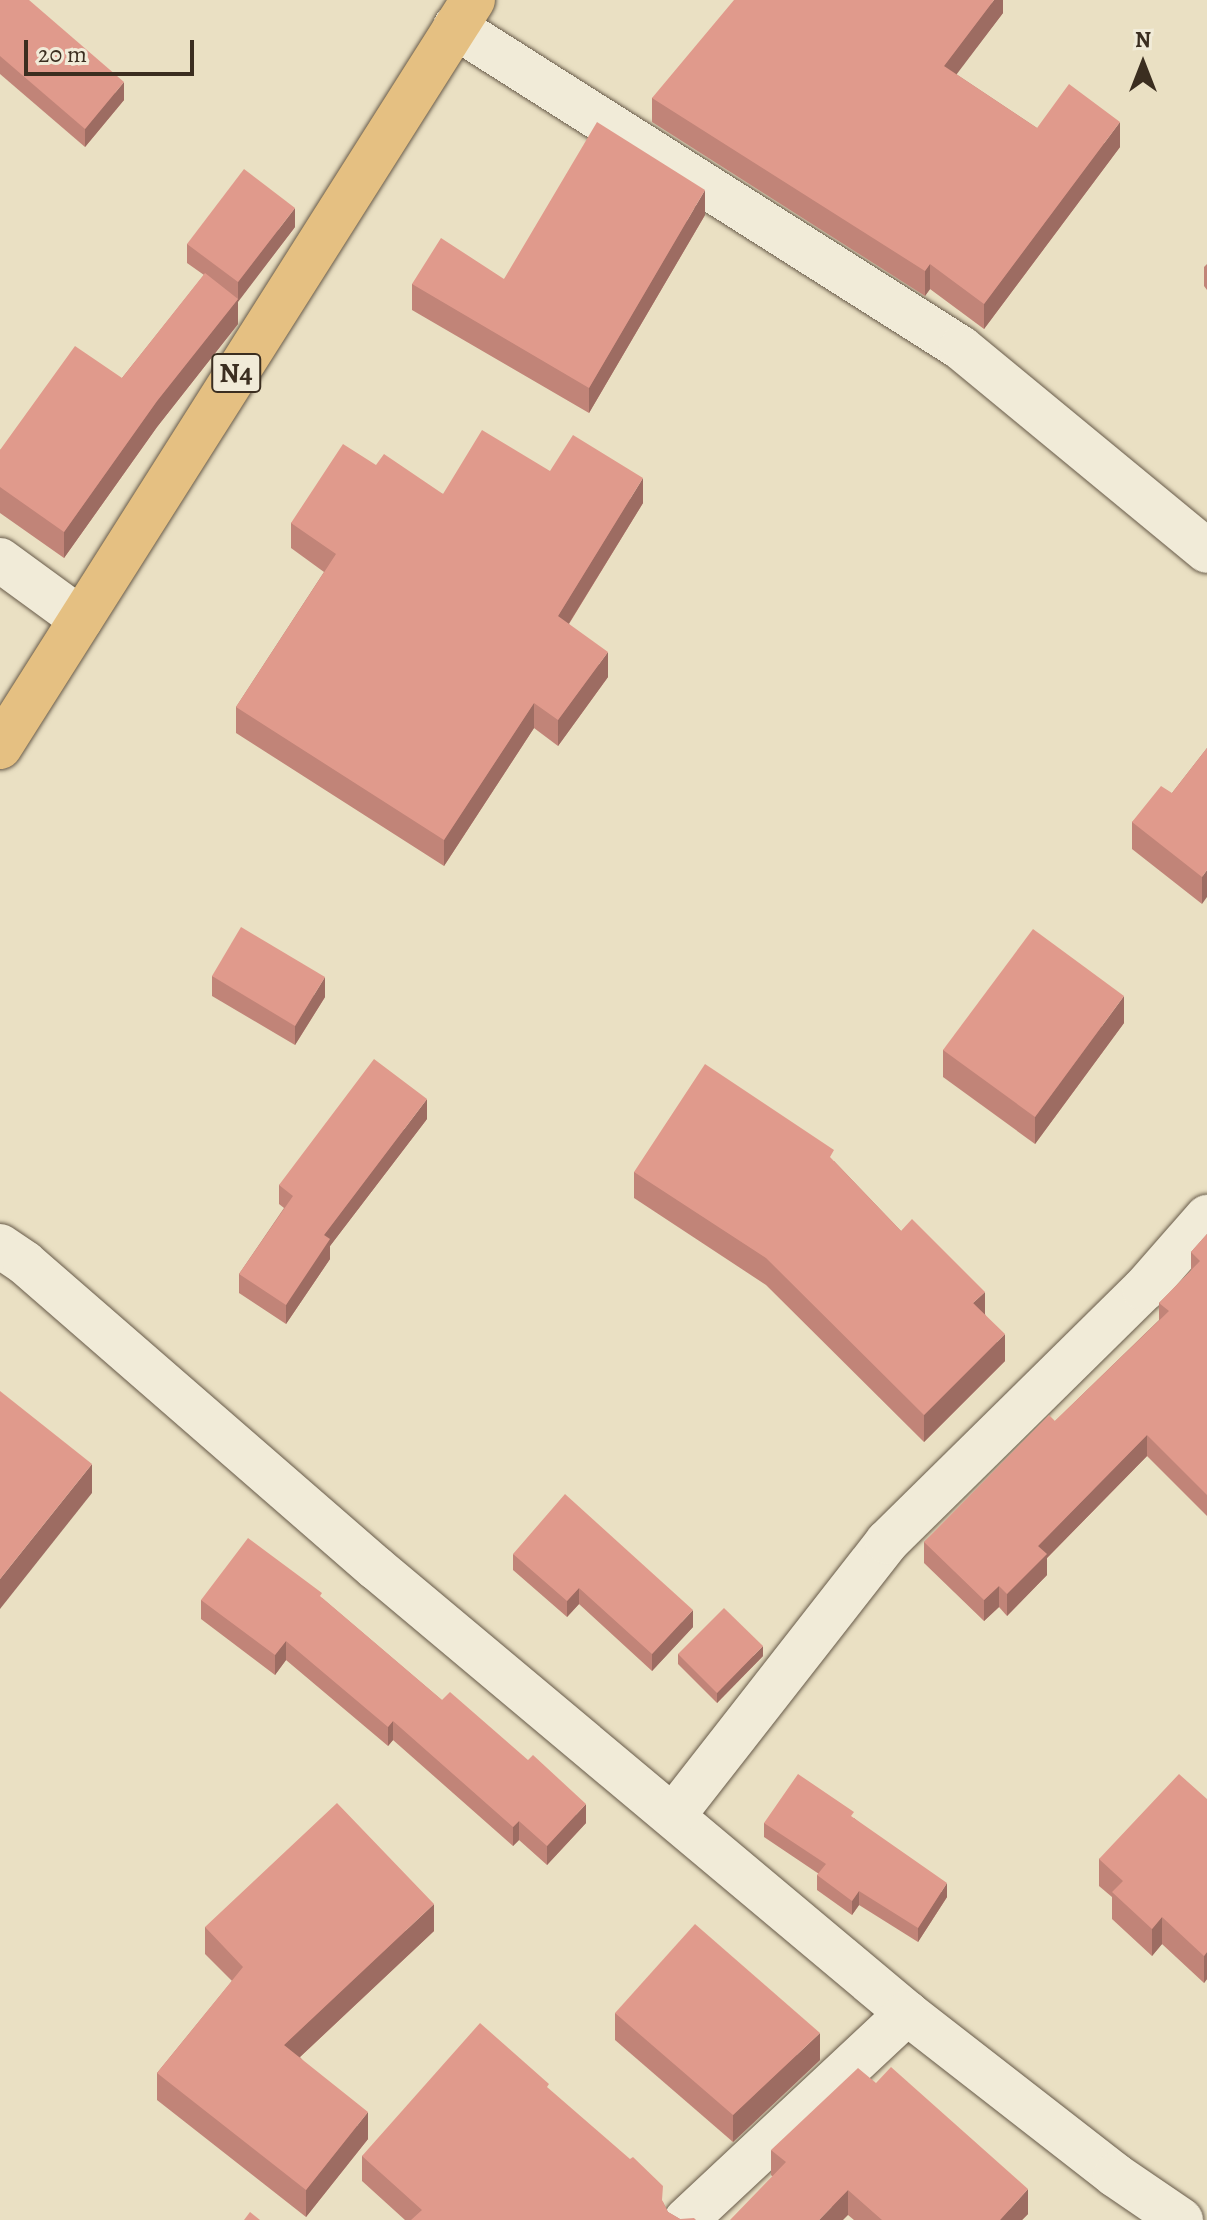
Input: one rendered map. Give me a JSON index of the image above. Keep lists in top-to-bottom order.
{
  "streets": {
    "highway": ["N4"]
  },
  "scale_bar": "20 m",
  "north": "top"
}
